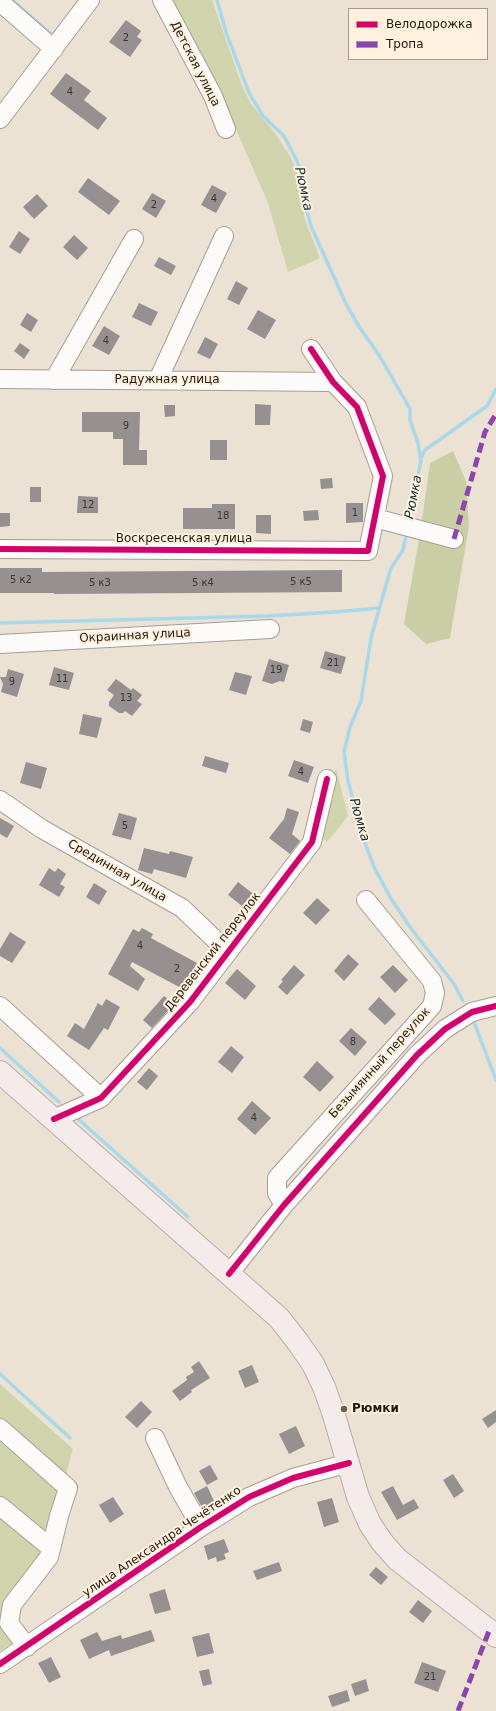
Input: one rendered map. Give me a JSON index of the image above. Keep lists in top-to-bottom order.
{
  "streets": {
    "street": [
      "Детская улица",
      "Радужная улица",
      "Воскресенская улица",
      "Окраинная улица",
      "Срединная улица",
      "Деревенский переулок",
      "Безымянный переулок",
      "улица Александра Чечётенко"
    ]
  },
  "crossings": [
    ["Срединная улица", "Деревенский переулок"]
  ],
  "water": ["Рюмка"],
  "places": ["Рюмки"],
  "house_numbers": [
    "2",
    "4",
    "4",
    "2",
    "4",
    "9",
    "12",
    "1",
    "18",
    "5 к2",
    "5 к5",
    "5 к3",
    "5 к4",
    "21",
    "19",
    "11",
    "9",
    "13",
    "4",
    "5",
    "4",
    "2",
    "8",
    "4",
    "21"
  ],
  "legend": ["Велодорожка", "Тропа"]
}
